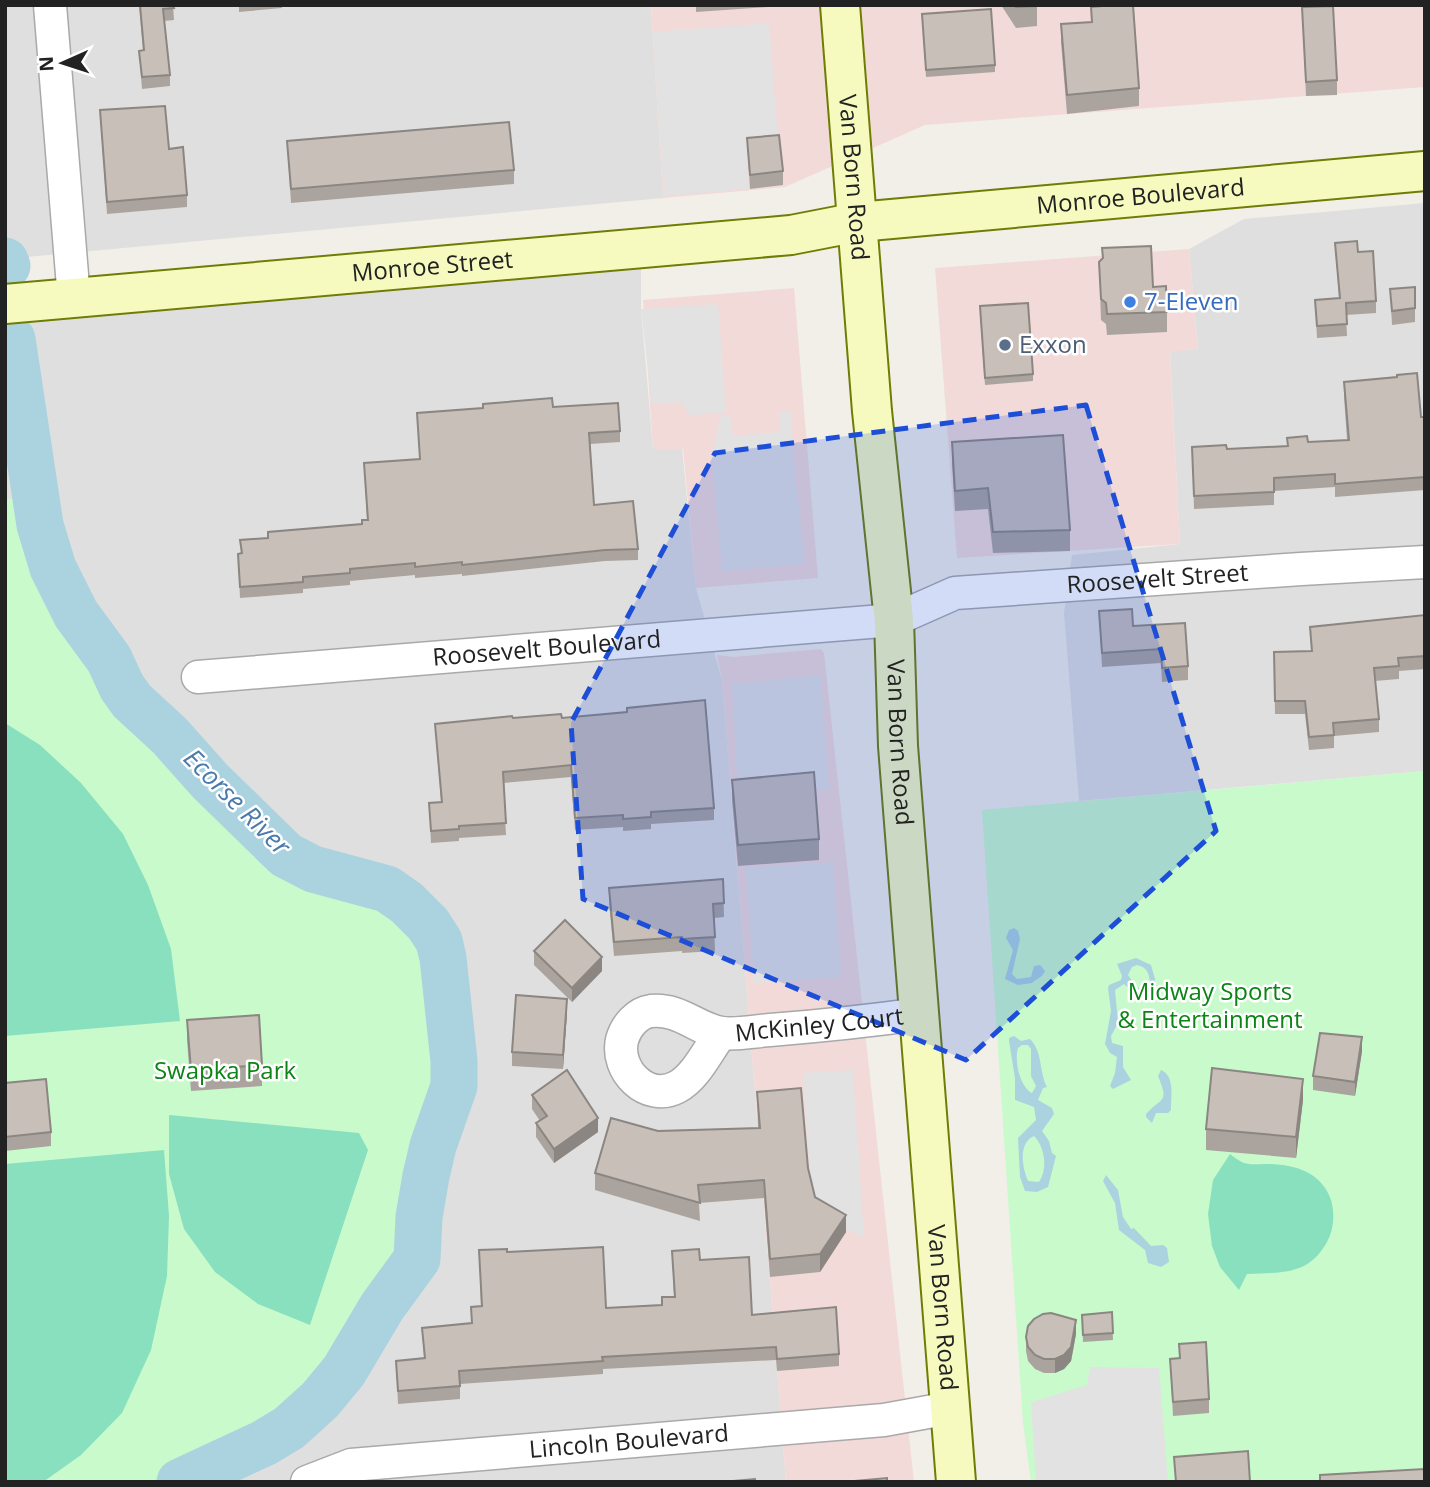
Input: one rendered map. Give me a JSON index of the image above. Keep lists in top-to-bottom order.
{
  "streets": {
    "main road": ["Van Born Road", "Monroe Boulevard", "Monroe Street"],
    "street": [
      "Roosevelt Street",
      "Roosevelt Boulevard",
      "McKinley Court",
      "Lincoln Boulevard"
    ]
  },
  "crossings": [
    ["Van Born Road", "Monroe Boulevard"],
    ["Van Born Road", "Monroe Street"],
    ["Van Born Road", "Roosevelt Street"],
    ["Van Born Road", "Roosevelt Boulevard"],
    ["Van Born Road", "McKinley Court"],
    ["Van Born Road", "Lincoln Boulevard"],
    ["Monroe Boulevard", "Monroe Street"],
    ["Roosevelt Street", "Roosevelt Boulevard"]
  ],
  "water": ["Ecorse River"],
  "parks": ["Midway Sports & Entertainment", "Swapka Park"],
  "places": ["7-Eleven", "Exxon"],
  "north": "left"
}
